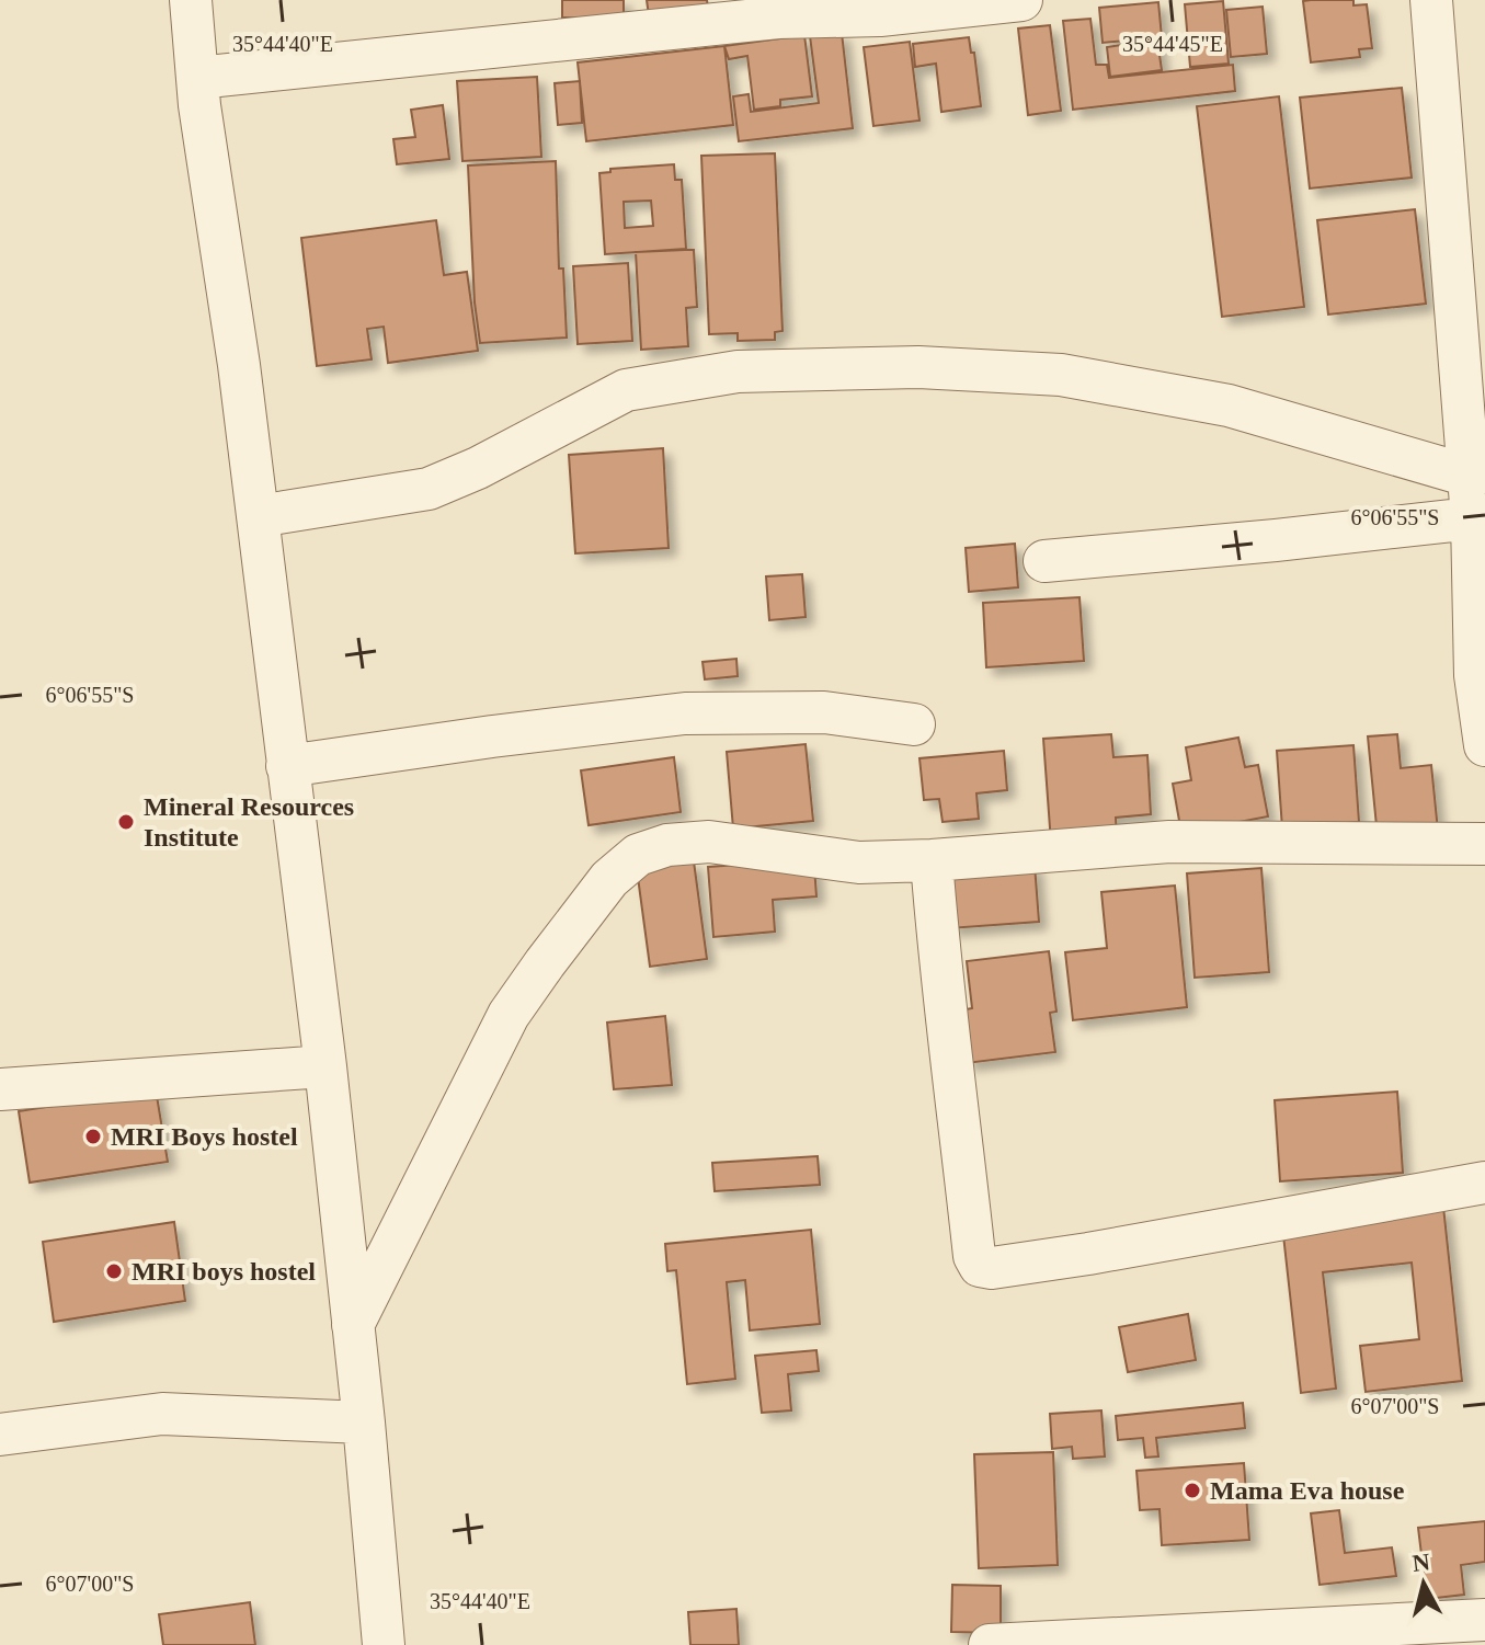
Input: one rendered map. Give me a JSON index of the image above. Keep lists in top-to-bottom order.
{
  "places": [
    "Mineral Resources Institute",
    "MRI Boys hostel",
    "MRI boys hostel",
    "Mama Eva house"
  ],
  "north": "top",
  "coordinates": [
    "35°44'40\"E",
    "35°44'45\"E",
    "6°06'55\"S",
    "6°07'00\"S"
  ]
}
